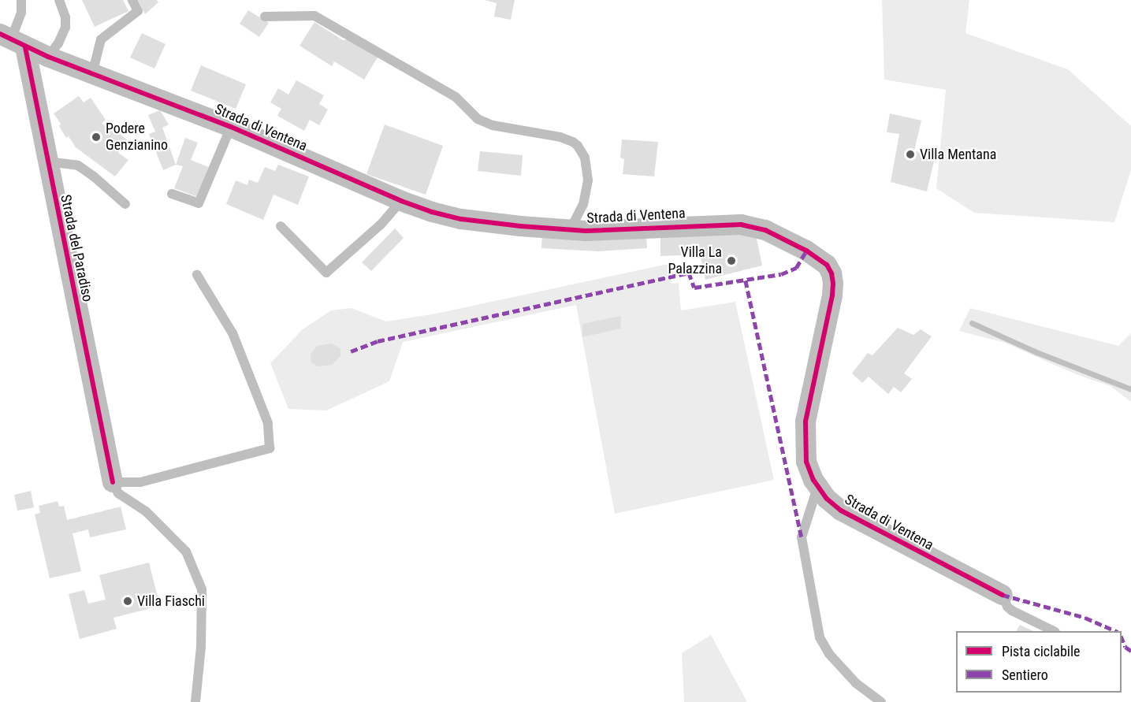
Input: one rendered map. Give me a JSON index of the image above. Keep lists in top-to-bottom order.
{
  "streets": {
    "street": ["Strada di Ventena", "Strada del Paradiso"]
  },
  "crossings": [
    ["Strada di Ventena", "Strada del Paradiso"]
  ],
  "places": [
    "Podere Genzianino",
    "Villa Mentana",
    "Villa La Palazzina",
    "Villa Fiaschi"
  ],
  "legend": ["Pista ciclabile", "Sentiero"]
}
